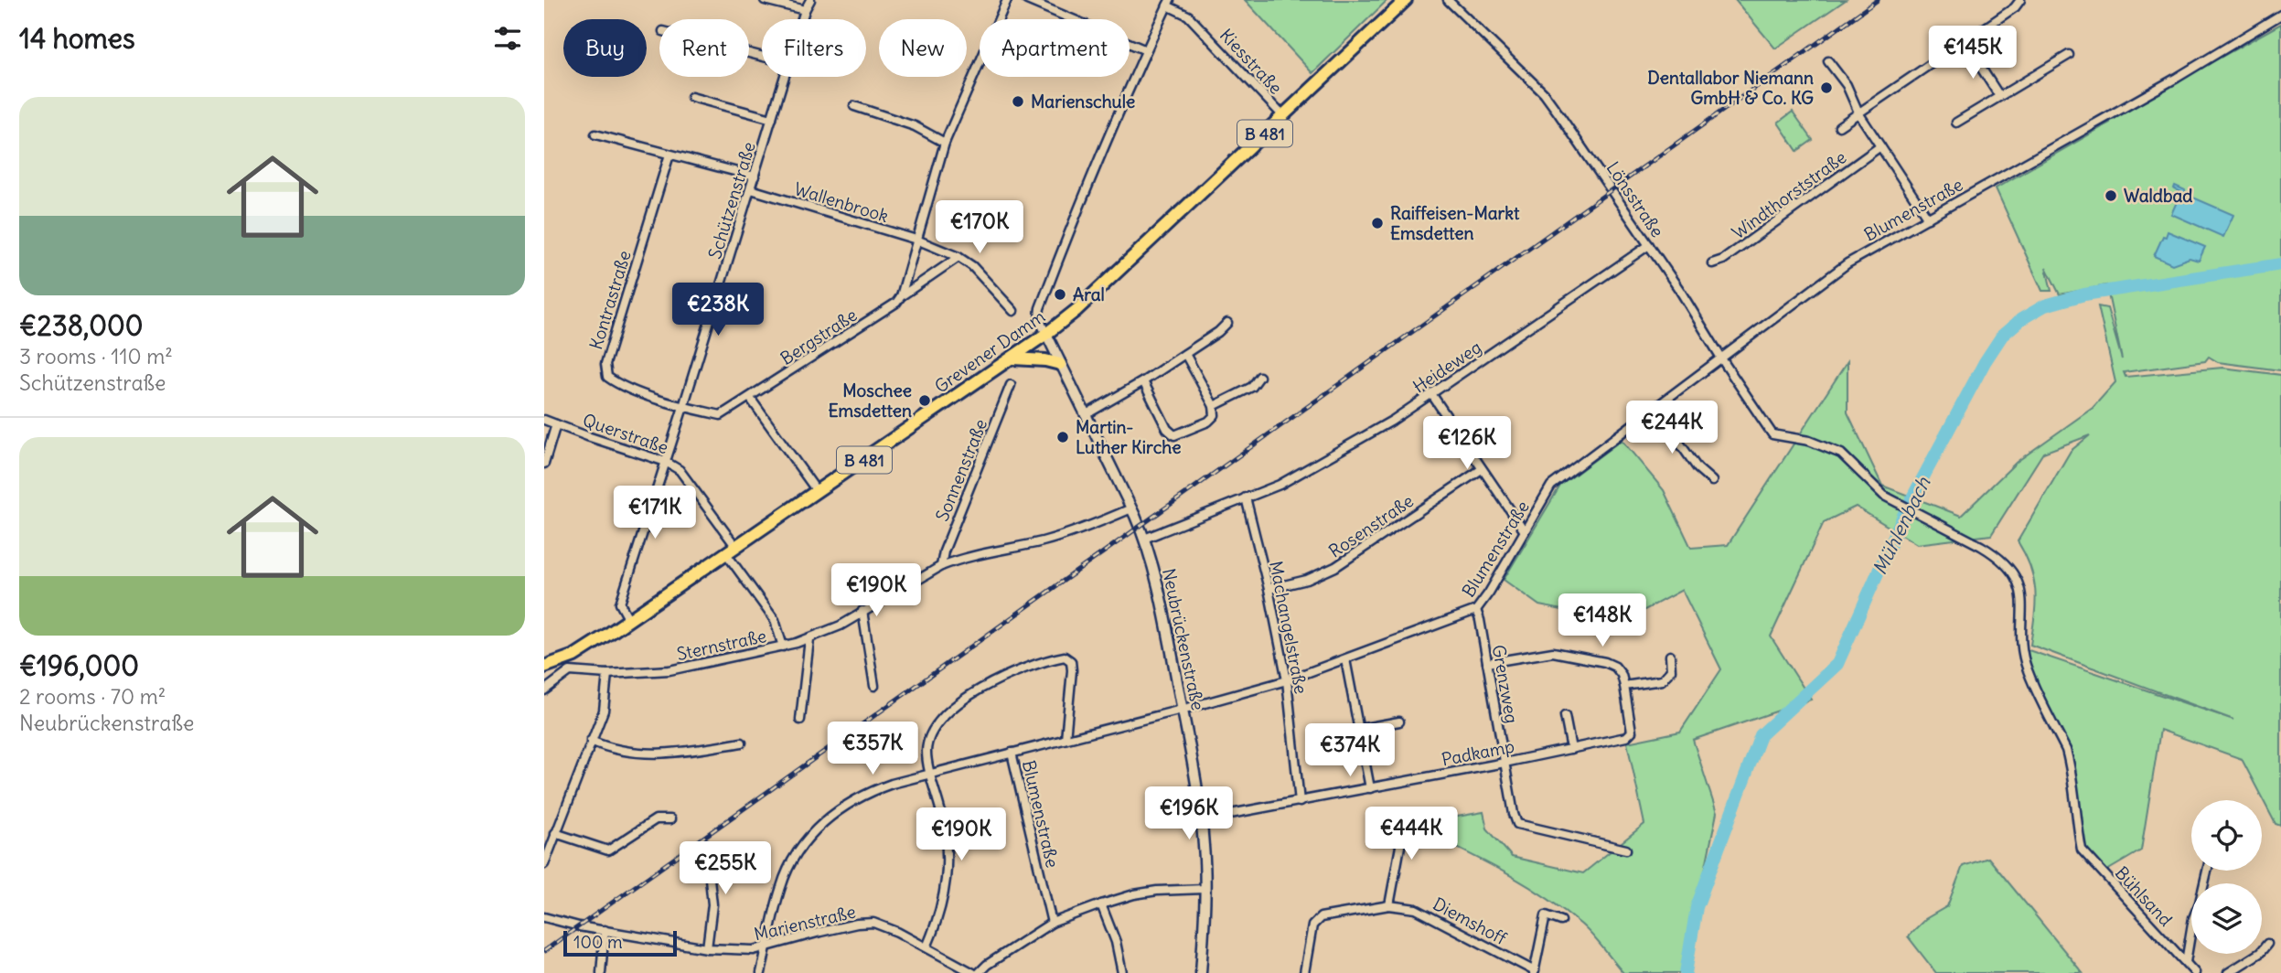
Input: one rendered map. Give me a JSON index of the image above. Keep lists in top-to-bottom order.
{
  "streets": {
    "main road": ["B 481", "Grevener Damm"],
    "street": [
      "Kiesstraße",
      "Windthorststraße",
      "Lönsstraße",
      "Schützenstraße",
      "Wallenbrook",
      "Blumenstraße",
      "Kontrastraße",
      "Bergstraße",
      "Heideweg",
      "Querstraße",
      "Sonnenstraße",
      "Rosenstraße",
      "Machangelstraße",
      "Neubrückenstraße",
      "Sternstraße",
      "Grenzweg",
      "Padkamp",
      "Bühlsand",
      "Diemshoff",
      "Marienstraße"
    ]
  },
  "crossings": [
    ["Kiesstraße", "Grevener Damm"],
    ["Lönsstraße", "Blumenstraße"],
    ["Lönsstraße", "Heideweg"],
    ["Lönsstraße", "Bühlsand"],
    ["Schützenstraße", "Wallenbrook"],
    ["Schützenstraße", "Kontrastraße"],
    ["Schützenstraße", "Bergstraße"],
    ["Schützenstraße", "Grevener Damm"],
    ["Schützenstraße", "Querstraße"],
    ["Wallenbrook", "Bergstraße"],
    ["Blumenstraße", "Machangelstraße"],
    ["Blumenstraße", "Neubrückenstraße"],
    ["Blumenstraße", "Grenzweg"],
    ["Kontrastraße", "Bergstraße"],
    ["Grevener Damm", "Querstraße"],
    ["Grevener Damm", "Neubrückenstraße"],
    ["Heideweg", "Machangelstraße"],
    ["Heideweg", "Neubrückenstraße"],
    ["Querstraße", "Sternstraße"],
    ["Sonnenstraße", "Sternstraße"],
    ["Rosenstraße", "Machangelstraße"],
    ["Machangelstraße", "Padkamp"],
    ["Neubrückenstraße", "Sternstraße"],
    ["Neubrückenstraße", "Padkamp"],
    ["Grenzweg", "Padkamp"]
  ],
  "water": ["Mühlenbach"],
  "places": [
    "Dentallabor Niemann GmbH & Co. KG",
    "Marienschule",
    "Waldbad",
    "Raiffeisen-Markt Emsdetten",
    "Aral",
    "Moschee Emsdetten",
    "Martin- Luther Kirche"
  ],
  "scale_bar": "100 m",
  "page": {
    "heading": "14 homes",
    "chip": [
      "Buy",
      "Rent",
      "Filters",
      "New",
      "Apartment"
    ],
    "price": [
      "€145K",
      "€170K",
      "€238K",
      "€244K",
      "€126K",
      "€171K",
      "€190K",
      "€148K",
      "€357K",
      "€374K",
      "€196K",
      "€444K",
      "€190K",
      "€255K"
    ],
    "list": [
      {
        "name": "€238,000",
        "note": "3 rooms · 110 m² · Schützenstraße"
      },
      {
        "name": "€196,000",
        "note": "2 rooms · 70 m² · Neubrückenstraße"
      }
    ],
    "scale": "100 m"
  }
}
